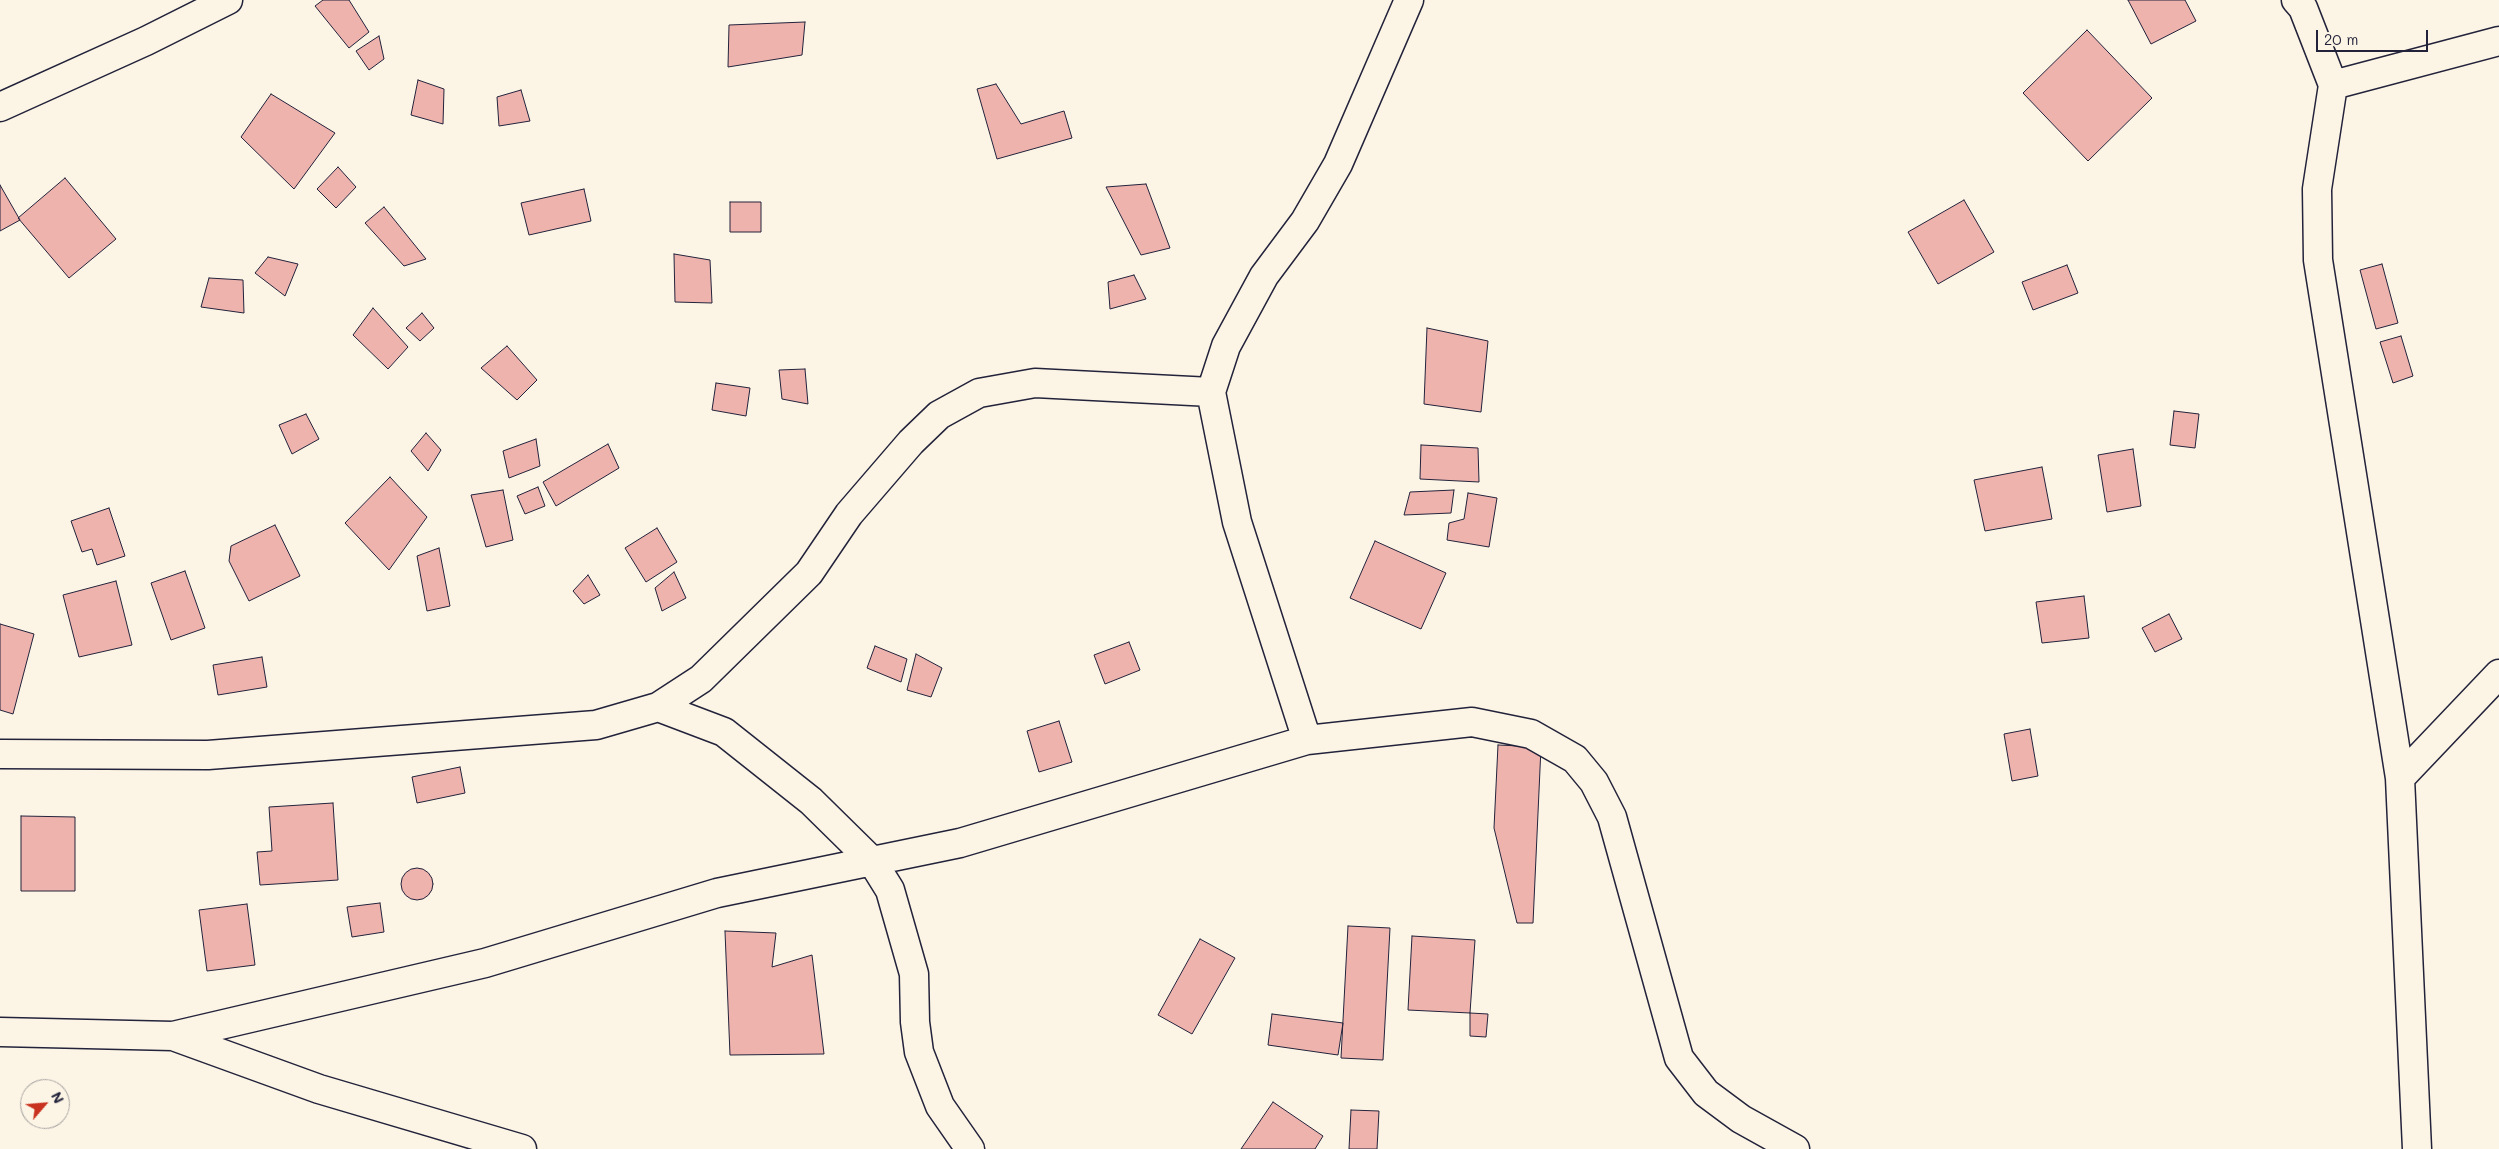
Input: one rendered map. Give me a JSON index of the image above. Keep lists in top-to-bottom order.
{
  "scale_bar": "20 m",
  "north": "top right"
}
